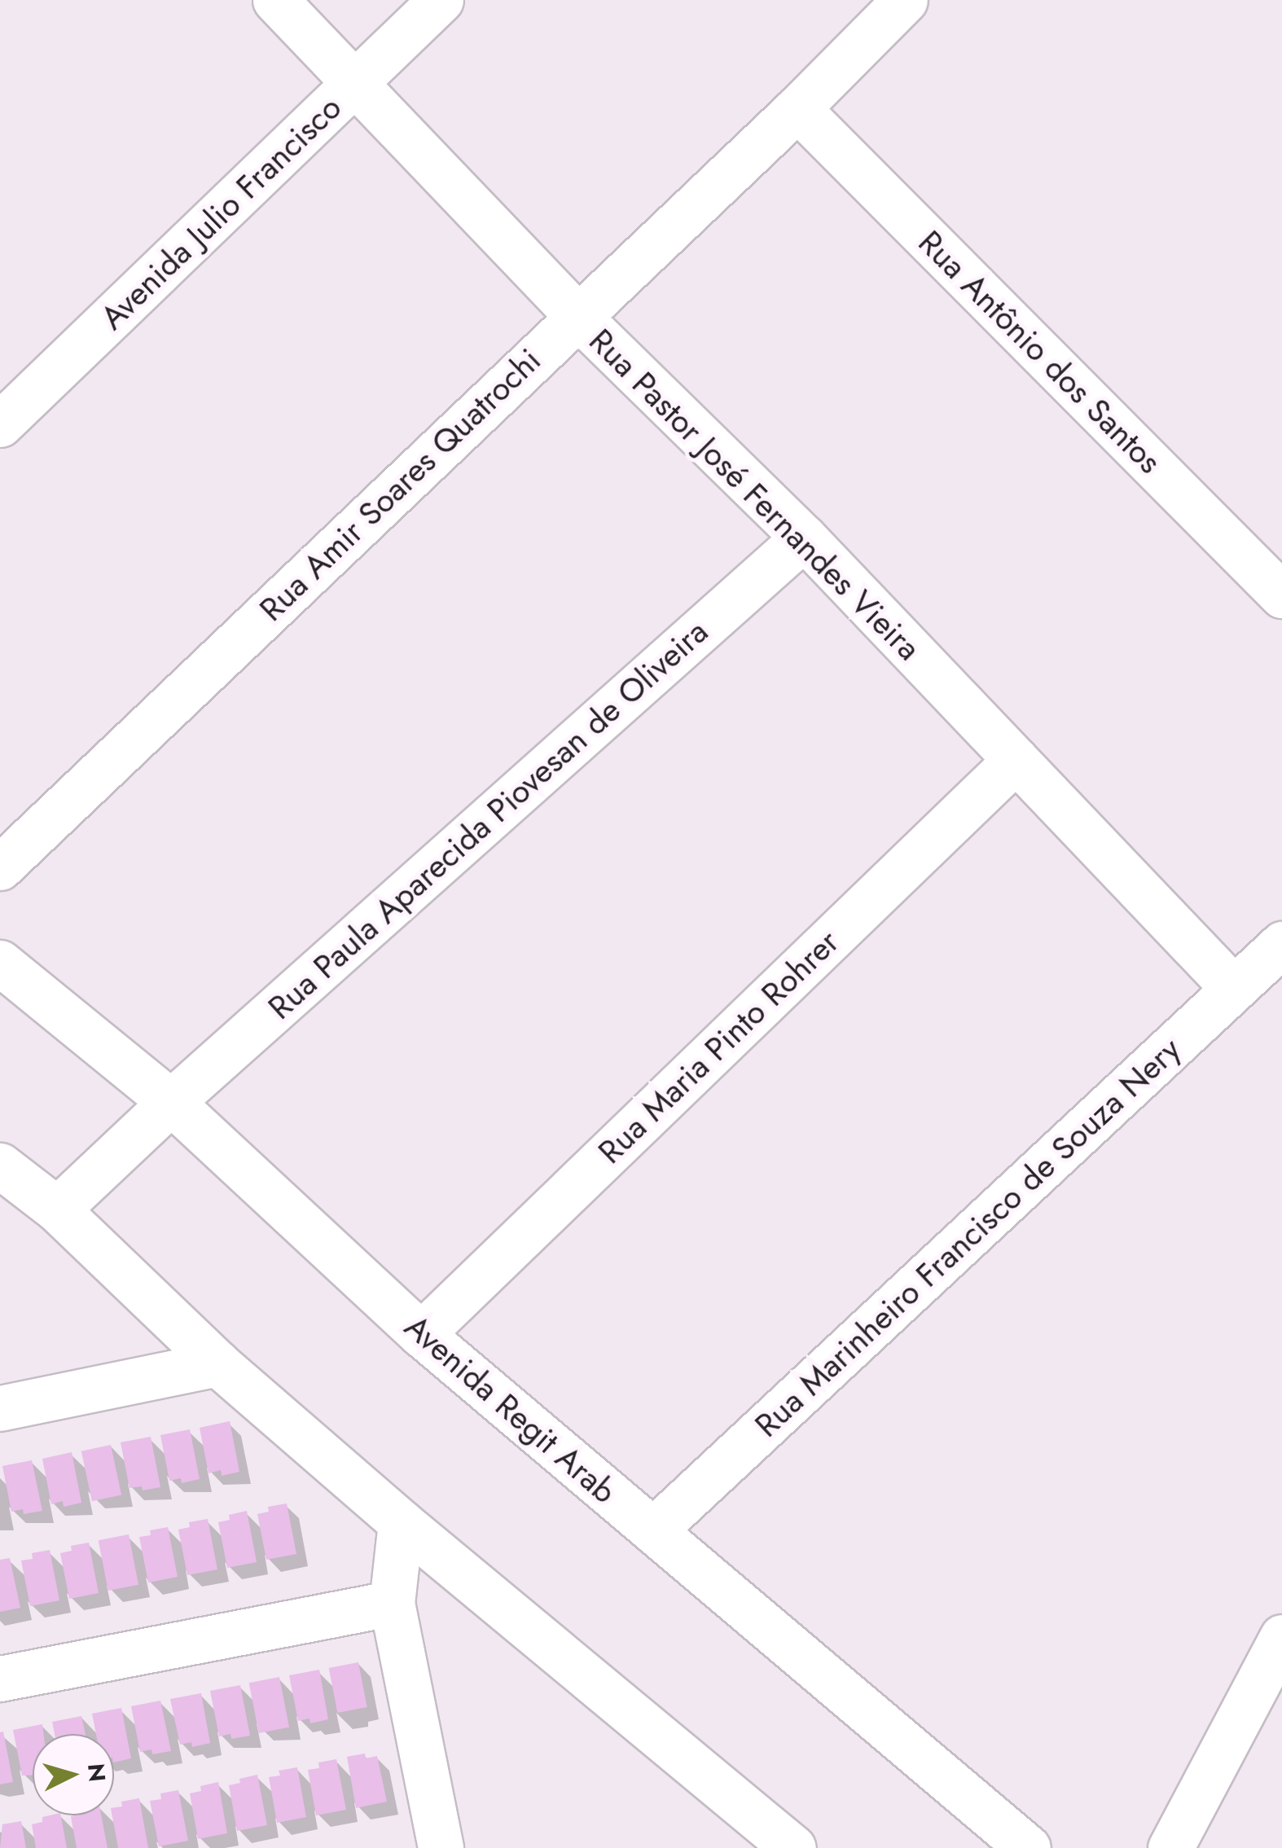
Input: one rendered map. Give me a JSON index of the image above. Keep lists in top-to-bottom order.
{
  "streets": {
    "street": [
      "Avenida Julio Francisco",
      "Rua Antônio dos Santos",
      "Rua Amir Soares Quatrochi",
      "Rua Pastor José Fernandes Vieira",
      "Rua Paula Aparecida Piovesan de Oliveira",
      "Rua Maria Pinto Rohrer",
      "Rua Marinheiro Francisco de Souza Nery",
      "Avenida Regit Arab"
    ]
  },
  "crossings": [
    ["Avenida Julio Francisco", "Rua Pastor José Fernandes Vieira"],
    ["Rua Antônio dos Santos", "Rua Amir Soares Quatrochi"],
    ["Rua Amir Soares Quatrochi", "Rua Pastor José Fernandes Vieira"],
    ["Rua Pastor José Fernandes Vieira", "Rua Paula Aparecida Piovesan de Oliveira"],
    ["Rua Pastor José Fernandes Vieira", "Rua Maria Pinto Rohrer"],
    ["Rua Pastor José Fernandes Vieira", "Rua Marinheiro Francisco de Souza Nery"],
    ["Rua Paula Aparecida Piovesan de Oliveira", "Avenida Regit Arab"],
    ["Rua Maria Pinto Rohrer", "Avenida Regit Arab"],
    ["Rua Marinheiro Francisco de Souza Nery", "Avenida Regit Arab"]
  ],
  "north": "right"
}
